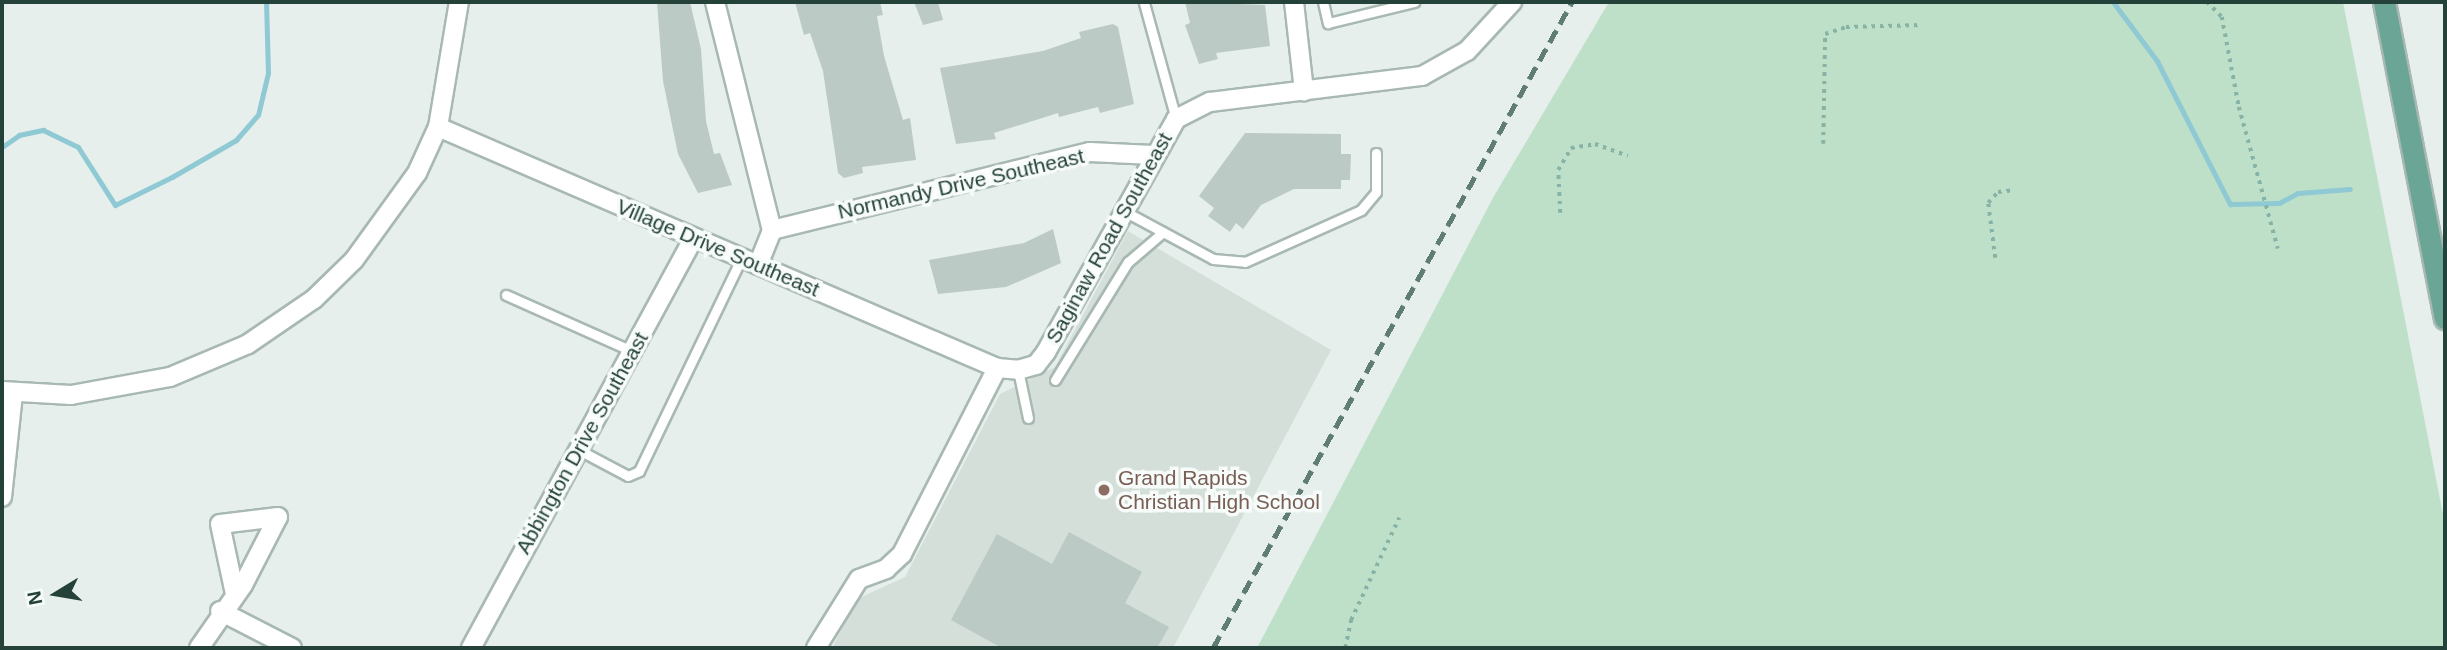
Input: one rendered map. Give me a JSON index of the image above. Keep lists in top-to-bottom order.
{
  "streets": {
    "street": [
      "Normandy Drive Southeast",
      "Saginaw Road Southeast",
      "Village Drive Southeast",
      "Abbington Drive Southeast"
    ]
  },
  "crossings": [
    ["Normandy Drive Southeast", "Saginaw Road Southeast"],
    ["Saginaw Road Southeast", "Village Drive Southeast"],
    ["Village Drive Southeast", "Abbington Drive Southeast"]
  ],
  "places": ["Grand Rapids Christian High School"],
  "north": "left"
}
